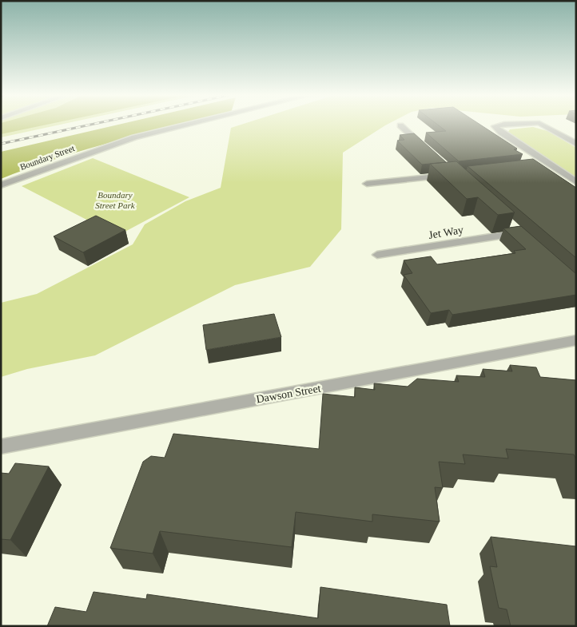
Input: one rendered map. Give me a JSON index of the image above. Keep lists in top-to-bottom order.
{
  "streets": {
    "street": ["Boundary Street", "Jet Way", "Dawson Street"]
  },
  "parks": ["Boundary Street Park"]
}
